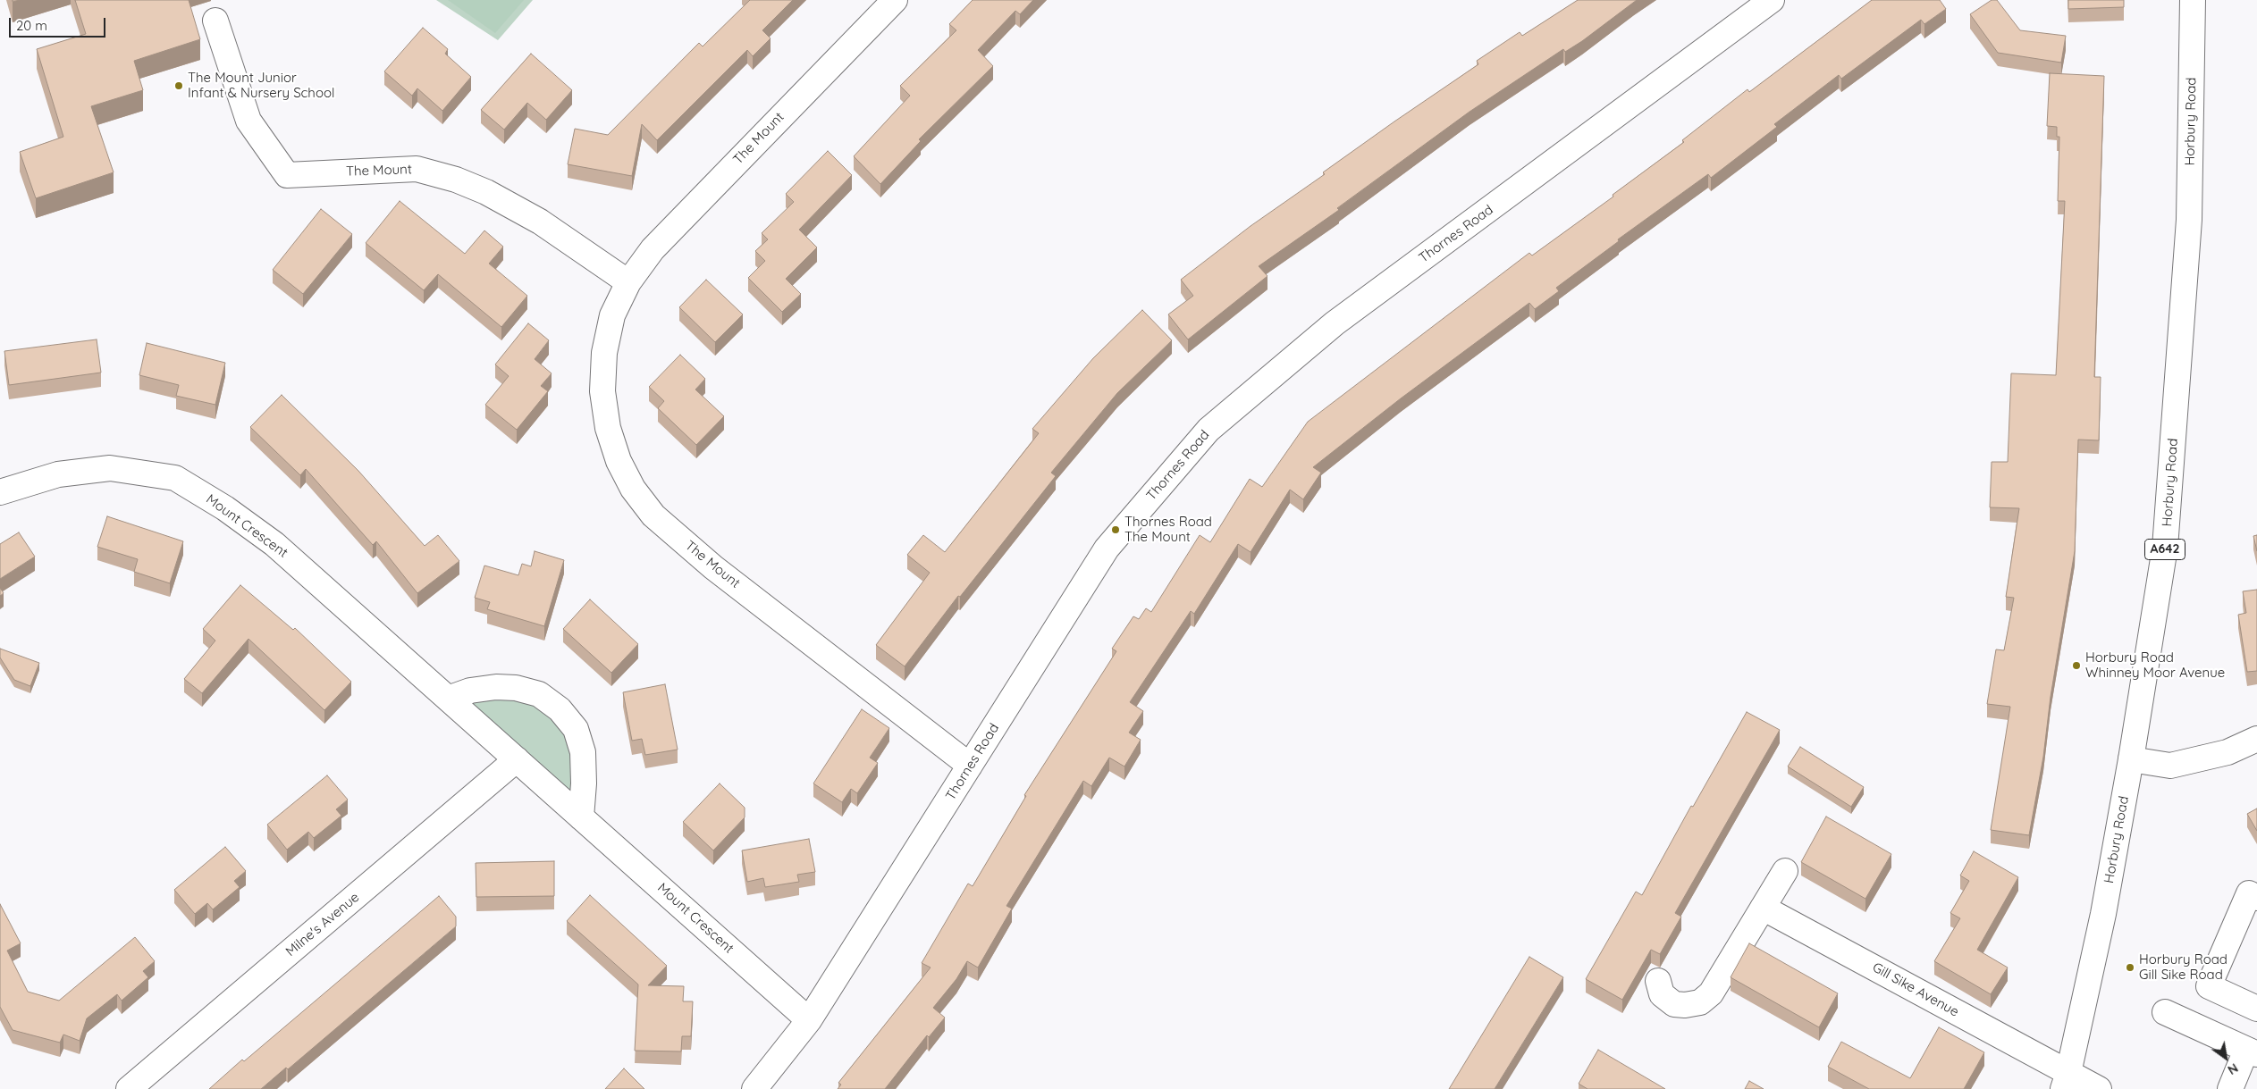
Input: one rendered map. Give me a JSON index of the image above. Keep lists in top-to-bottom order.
{
  "streets": {
    "main road": [
      "Horbury Road",
      "The Mount",
      "Thornes Road",
      "Mount Crescent",
      "A642",
      "Milne's Avenue",
      "Gill Sike Avenue"
    ]
  },
  "crossings": [
    ["Horbury Road", "Gill Sike Avenue"],
    ["The Mount", "Thornes Road"],
    ["Thornes Road", "Mount Crescent"],
    ["Mount Crescent", "Milne's Avenue"]
  ],
  "places": [
    "The Mount Junior Infant & Nursery School",
    "Thornes Road The Mount",
    "Horbury Road Whinney Moor Avenue",
    "Horbury Road Gill Sike Road"
  ],
  "scale_bar": "20 m",
  "north": "bottom right"
}
